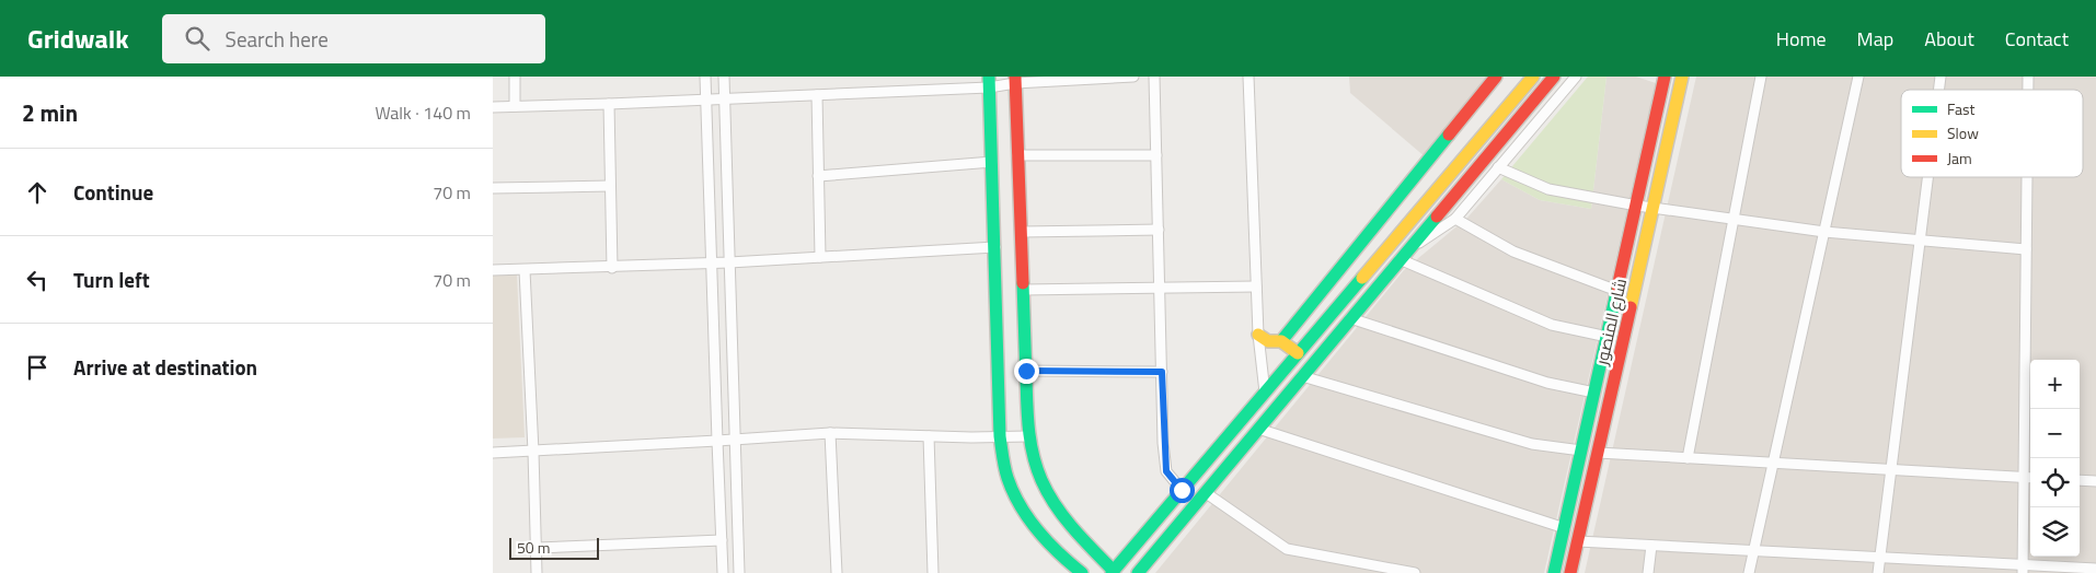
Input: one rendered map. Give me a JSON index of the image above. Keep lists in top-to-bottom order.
{
  "streets": {
    "main road": ["شارع المنصور"]
  },
  "legend": ["Fast", "Slow", "Jam"],
  "scale_bar": "50 m",
  "page": {
    "header": "Gridwalk",
    "search": "Search here",
    "nav": [
      "Home",
      "Map",
      "About",
      "Contact"
    ],
    "heading": ["2 min", "Walk · 140 m"],
    "list": [
      ["Continue", "70 m"],
      ["Turn left", "70 m"],
      "Arrive at destination"
    ],
    "map_buttons": ["+", "−"],
    "scale": "50 m"
  }
}
